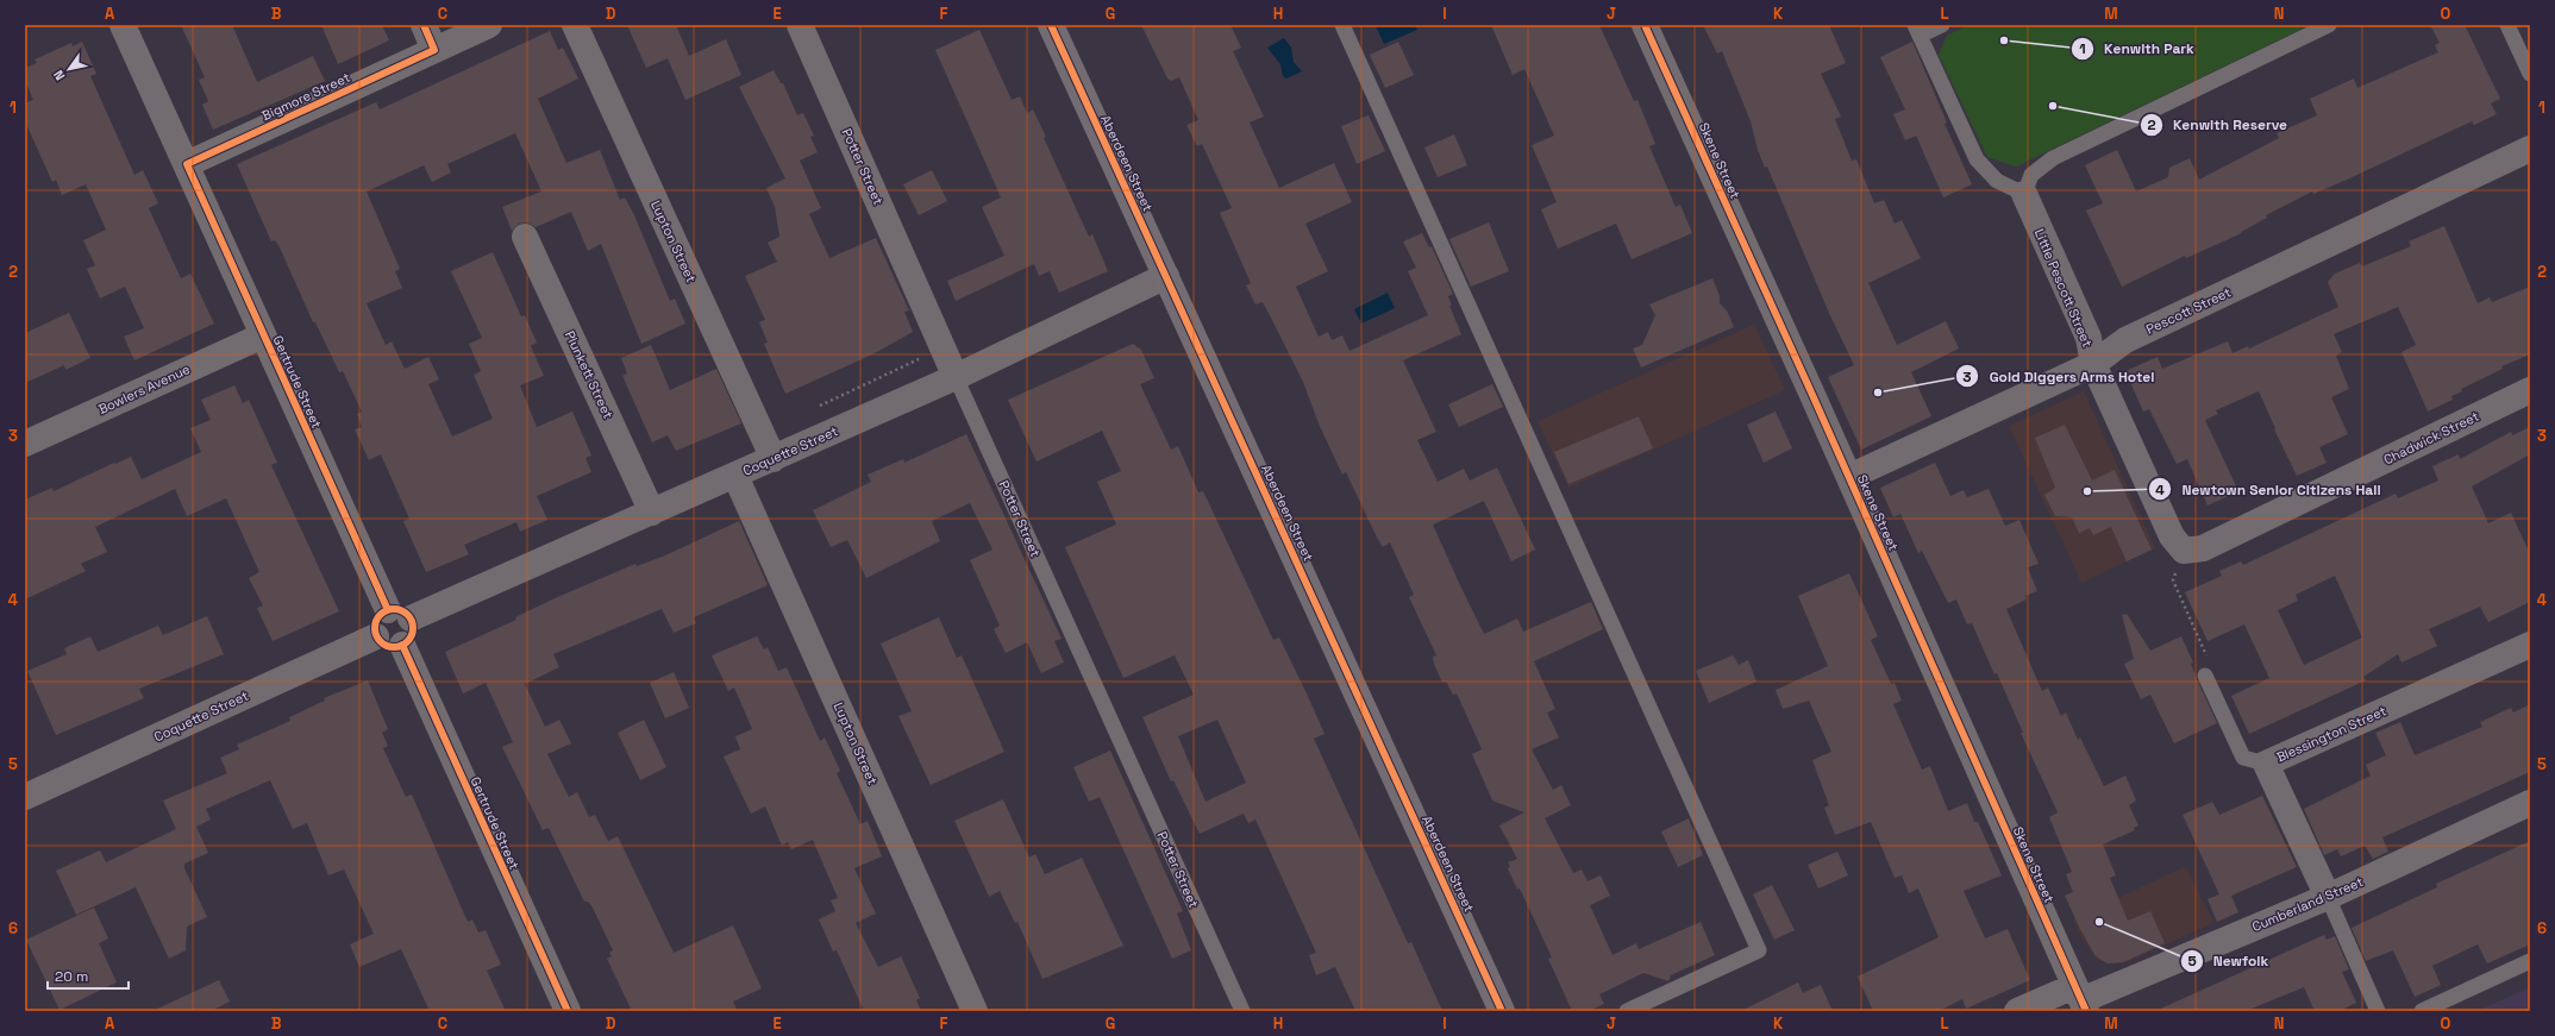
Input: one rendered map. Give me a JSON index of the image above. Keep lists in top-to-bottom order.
{
  "streets": {
    "main road": ["Aberdeen Street"],
    "street": [
      "Bigmore Street",
      "Skene Street",
      "Potter Street",
      "Lupton Street",
      "Little Pescott Street",
      "Pescott Street",
      "Plunkett Street",
      "Gertrude Street",
      "Bowlers Avenue",
      "Chadwick Street",
      "Coquette Street",
      "Blessington Street",
      "Cumberland Street"
    ]
  },
  "crossings": [
    ["Bigmore Street", "Gertrude Street"],
    ["Skene Street", "Pescott Street"],
    ["Skene Street", "Cumberland Street"],
    ["Aberdeen Street", "Coquette Street"],
    ["Potter Street", "Coquette Street"],
    ["Lupton Street", "Coquette Street"],
    ["Little Pescott Street", "Pescott Street"],
    ["Little Pescott Street", "Chadwick Street"],
    ["Plunkett Street", "Coquette Street"],
    ["Gertrude Street", "Bowlers Avenue"],
    ["Gertrude Street", "Coquette Street"],
    ["Blessington Street", "Cumberland Street"]
  ],
  "places": [
    "Kenwith Park",
    "Kenwith Reserve",
    "Gold Diggers Arms Hotel",
    "Newtown Senior Citizens Hall",
    "Newfolk"
  ],
  "scale_bar": "20 m",
  "north": "bottom left",
  "grid": {
    "columns": [
      "A",
      "B",
      "C",
      "D",
      "E",
      "F",
      "G",
      "H",
      "I",
      "J",
      "K",
      "L",
      "M",
      "N",
      "O"
    ],
    "rows": [
      "1",
      "2",
      "3",
      "4",
      "5",
      "6"
    ]
  }
}
